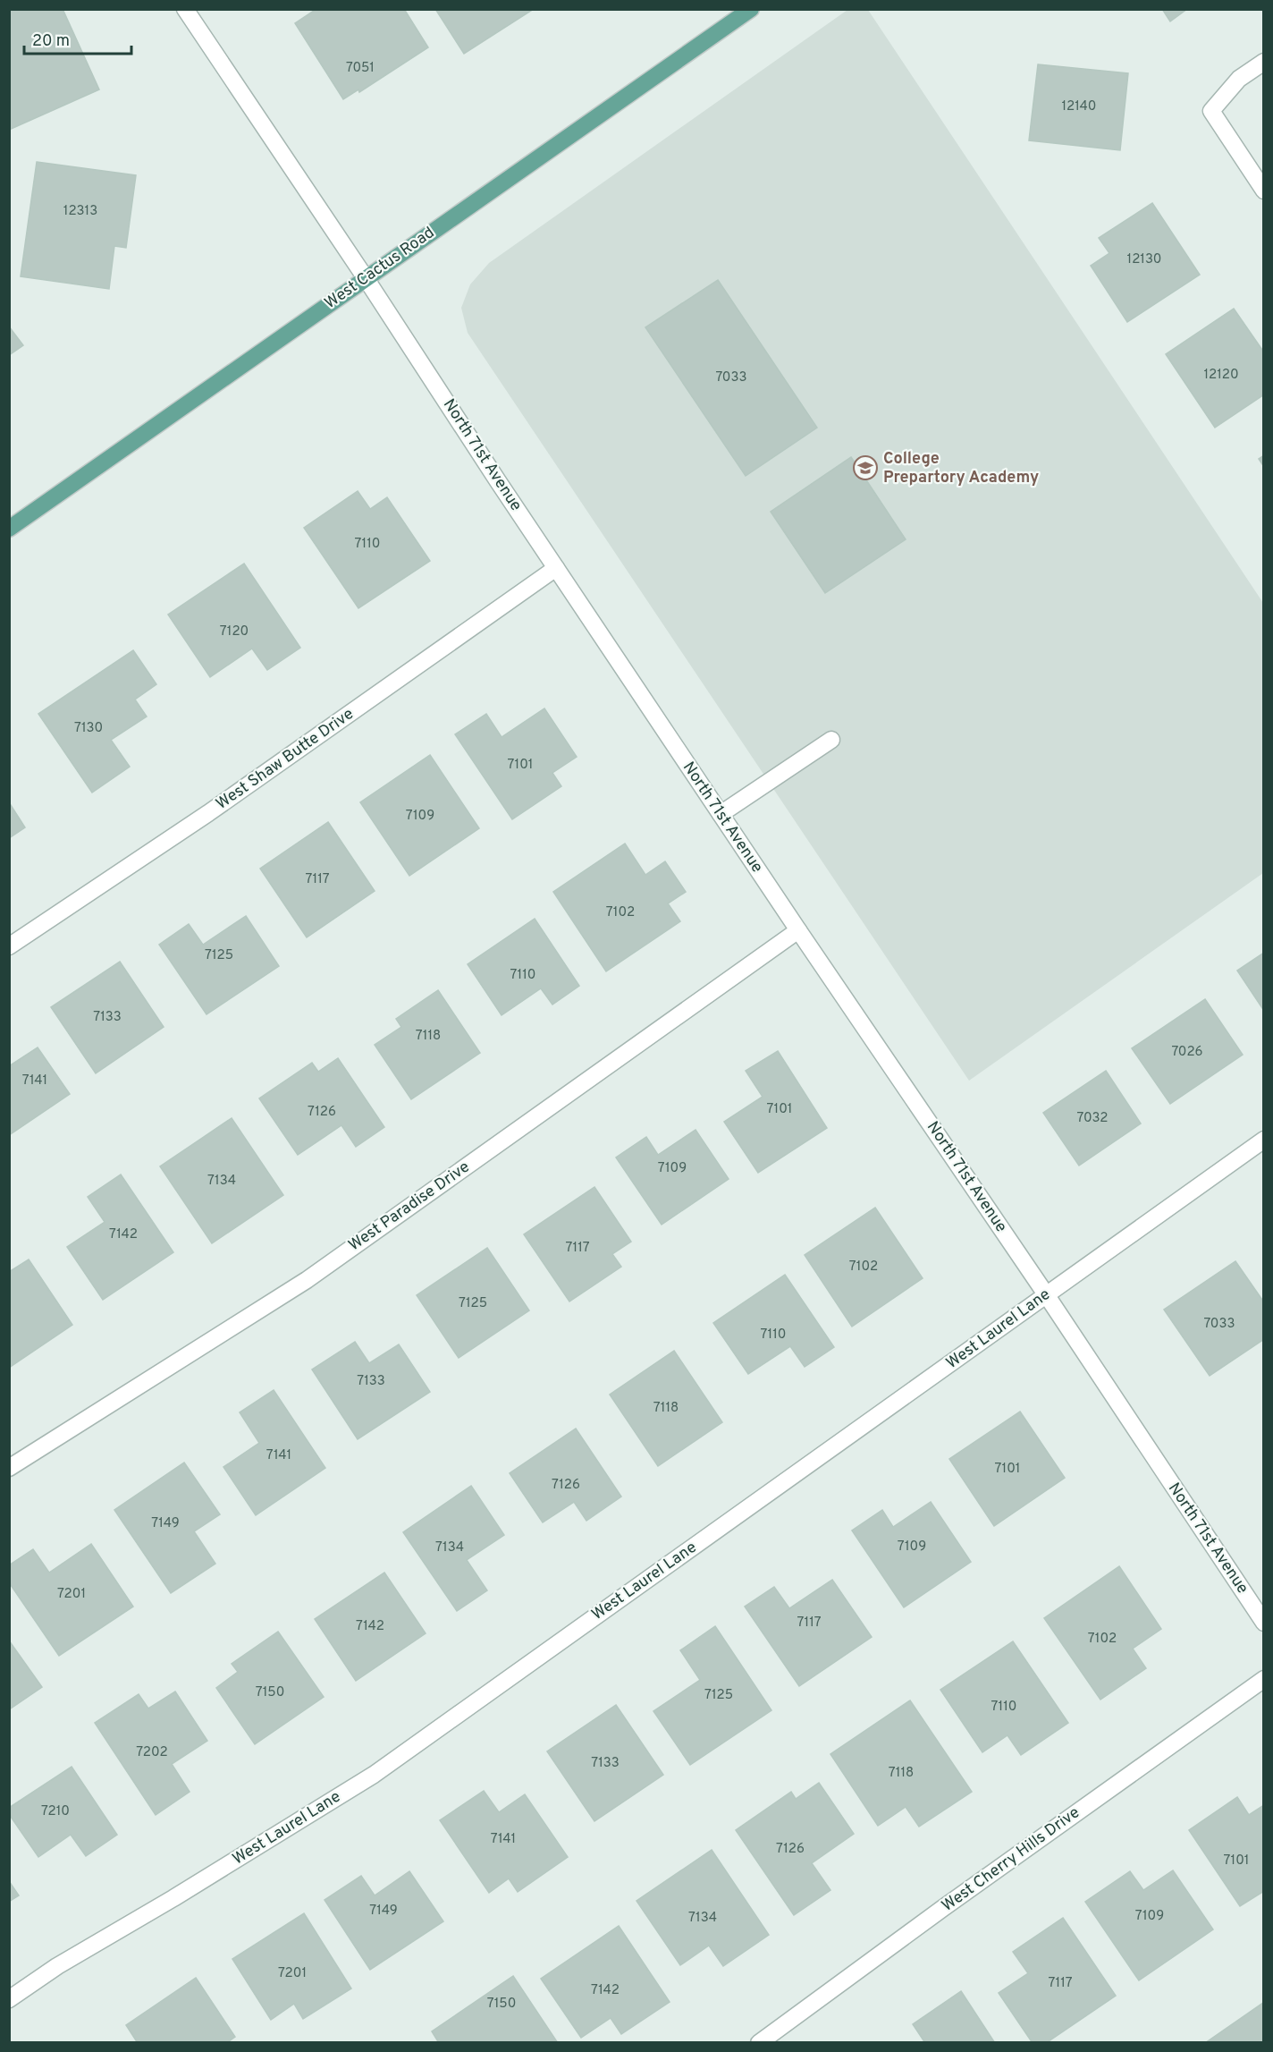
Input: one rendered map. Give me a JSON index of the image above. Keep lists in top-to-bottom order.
{
  "streets": {
    "main road": ["West Cactus Road"],
    "street": [
      "North 71st Avenue",
      "West Shaw Butte Drive",
      "West Paradise Drive",
      "West Laurel Lane",
      "West Cherry Hills Drive"
    ]
  },
  "crossings": [
    ["West Cactus Road", "North 71st Avenue"],
    ["North 71st Avenue", "West Shaw Butte Drive"],
    ["North 71st Avenue", "West Paradise Drive"],
    ["North 71st Avenue", "West Laurel Lane"]
  ],
  "places": {
    "school or university": ["College Prepartory Academy"]
  },
  "house_numbers": [
    "7051",
    "12140",
    "12313",
    "12130",
    "12120",
    "7033",
    "7110",
    "7120",
    "7130",
    "7101",
    "7109",
    "7117",
    "7102",
    "7125",
    "7110",
    "7133",
    "7118",
    "7026",
    "7141",
    "7101",
    "7126",
    "7032",
    "7109",
    "7134",
    "7142",
    "7117",
    "7102",
    "7125",
    "7033",
    "7110",
    "7133",
    "7118",
    "7141",
    "7101",
    "7126",
    "7149",
    "7109",
    "7134",
    "7201",
    "7117",
    "7142",
    "7102",
    "7150",
    "7125",
    "7110",
    "7202",
    "7133",
    "7118",
    "7210",
    "7141",
    "7126",
    "7101",
    "7149",
    "7109",
    "7134",
    "7201",
    "7117",
    "7142",
    "7150"
  ],
  "scale_bar": "20 m"
}
